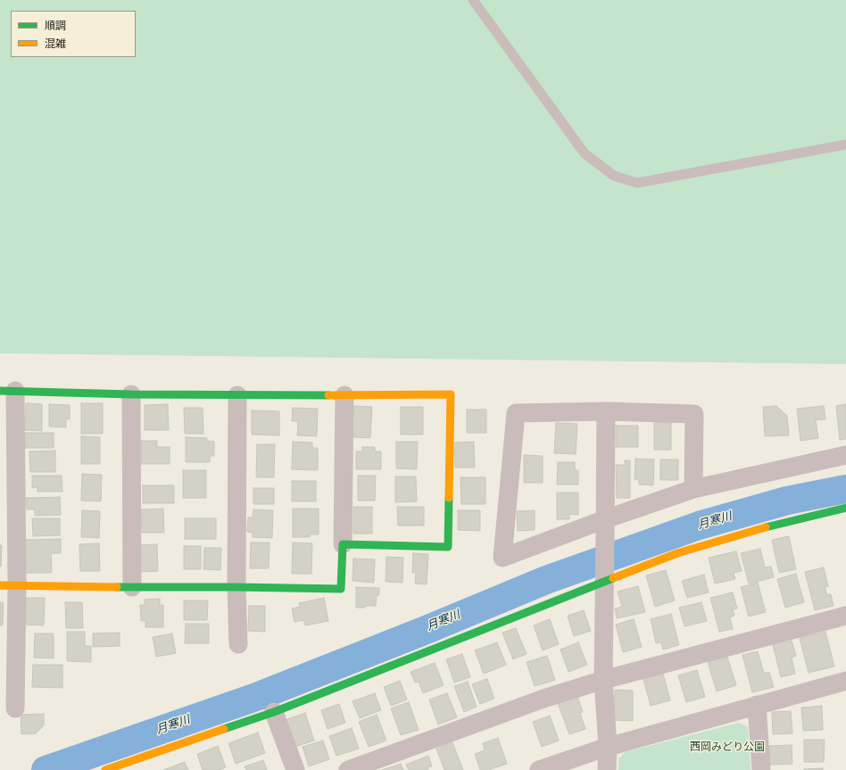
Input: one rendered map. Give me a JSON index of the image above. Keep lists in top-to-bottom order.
{
  "water": ["月寒川"],
  "parks": ["西岡みどり公園"],
  "legend": ["順調", "混雑"]
}
